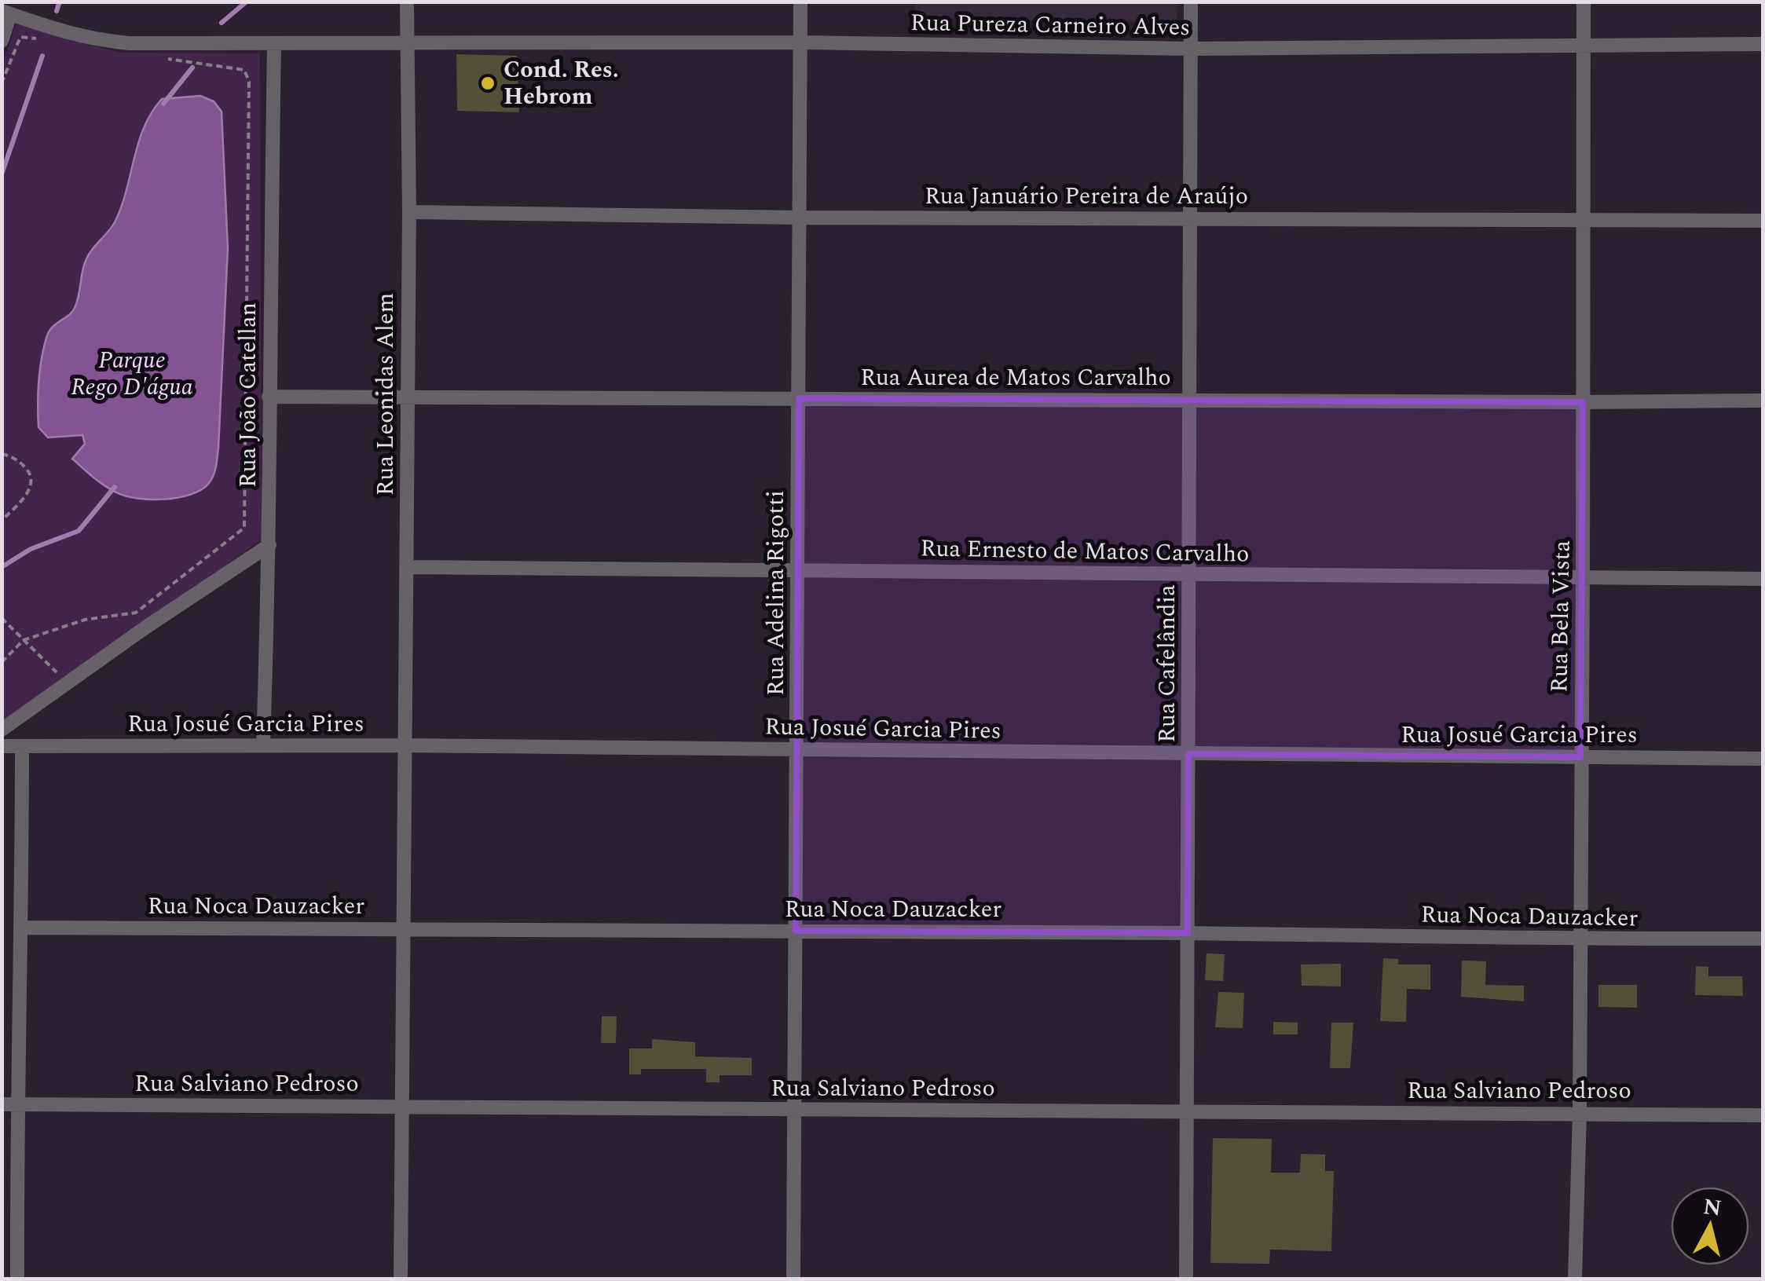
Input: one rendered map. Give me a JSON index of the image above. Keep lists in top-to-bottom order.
{
  "streets": {
    "street": [
      "Rua Pureza Carneiro Alves",
      "Rua Januário Pereira de Araújo",
      "Rua Aurea de Matos Carvalho",
      "Rua Leonidas Alem",
      "Rua João Catellan",
      "Rua Ernesto de Matos Carvalho",
      "Rua Adelina Rigotti",
      "Rua Bela Vista",
      "Rua Cafelândia",
      "Rua Josué Garcia Pires",
      "Rua Noca Dauzacker",
      "Rua Salviano Pedroso"
    ]
  },
  "crossings": [
    ["Rua Pureza Carneiro Alves", "Rua Leonidas Alem"],
    ["Rua Pureza Carneiro Alves", "Rua João Catellan"],
    ["Rua Pureza Carneiro Alves", "Rua Adelina Rigotti"],
    ["Rua Pureza Carneiro Alves", "Rua Bela Vista"],
    ["Rua Pureza Carneiro Alves", "Rua Cafelândia"],
    ["Rua Januário Pereira de Araújo", "Rua Leonidas Alem"],
    ["Rua Januário Pereira de Araújo", "Rua Adelina Rigotti"],
    ["Rua Januário Pereira de Araújo", "Rua Bela Vista"],
    ["Rua Januário Pereira de Araújo", "Rua Cafelândia"],
    ["Rua Aurea de Matos Carvalho", "Rua Leonidas Alem"],
    ["Rua Aurea de Matos Carvalho", "Rua João Catellan"],
    ["Rua Aurea de Matos Carvalho", "Rua Adelina Rigotti"],
    ["Rua Aurea de Matos Carvalho", "Rua Bela Vista"],
    ["Rua Aurea de Matos Carvalho", "Rua Cafelândia"],
    ["Rua Leonidas Alem", "Rua Ernesto de Matos Carvalho"],
    ["Rua Leonidas Alem", "Rua Josué Garcia Pires"],
    ["Rua Leonidas Alem", "Rua Noca Dauzacker"],
    ["Rua Leonidas Alem", "Rua Salviano Pedroso"],
    ["Rua João Catellan", "Rua Josué Garcia Pires"],
    ["Rua Ernesto de Matos Carvalho", "Rua Adelina Rigotti"],
    ["Rua Ernesto de Matos Carvalho", "Rua Bela Vista"],
    ["Rua Ernesto de Matos Carvalho", "Rua Cafelândia"],
    ["Rua Adelina Rigotti", "Rua Josué Garcia Pires"],
    ["Rua Adelina Rigotti", "Rua Noca Dauzacker"],
    ["Rua Adelina Rigotti", "Rua Salviano Pedroso"],
    ["Rua Bela Vista", "Rua Josué Garcia Pires"],
    ["Rua Bela Vista", "Rua Noca Dauzacker"],
    ["Rua Bela Vista", "Rua Salviano Pedroso"],
    ["Rua Cafelândia", "Rua Josué Garcia Pires"],
    ["Rua Cafelândia", "Rua Noca Dauzacker"],
    ["Rua Cafelândia", "Rua Salviano Pedroso"]
  ],
  "parks": ["Parque Rego D'água"],
  "places": ["Cond. Res. Hebrom"],
  "north": "top"
}
